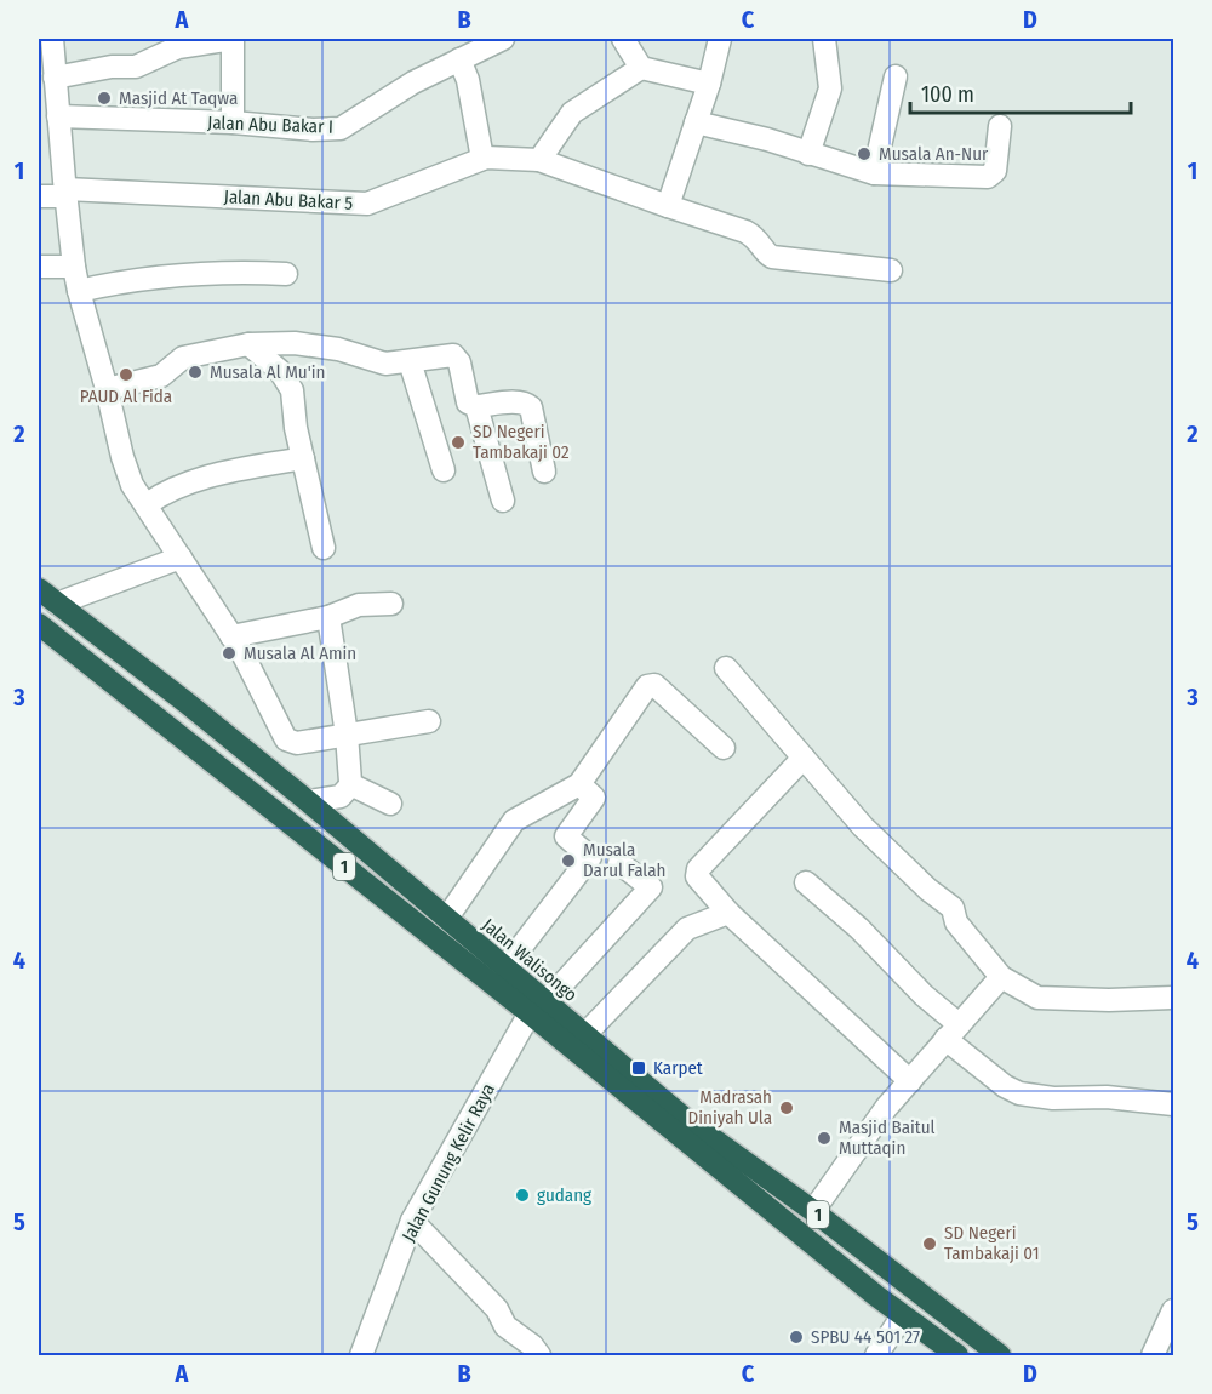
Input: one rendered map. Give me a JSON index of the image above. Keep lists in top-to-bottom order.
{
  "streets": {
    "highway": ["1", "Jalan Walisongo"],
    "street": ["Jalan Abu Bakar I", "Jalan Abu Bakar 5", "Jalan Gunung Kelir Raya"]
  },
  "crossings": [
    ["Jalan Walisongo", "Jalan Gunung Kelir Raya"]
  ],
  "places": {
    "other": [
      "Masjid At Taqwa",
      "Musala An-Nur",
      "Musala Al Mu'in",
      "PAUD Al Fida",
      "SD Negeri Tambakaji 02",
      "Musala Al Amin",
      "Musala Darul Falah",
      "Madrasah Diniyah Ula",
      "Masjid Baitul Muttaqin",
      "gudang",
      "SD Negeri Tambakaji 01",
      "SPBU 44 501 27"
    ],
    "transit": ["Karpet"]
  },
  "scale_bar": "100 m",
  "grid": {
    "columns": [
      "A",
      "B",
      "C",
      "D"
    ],
    "rows": [
      "1",
      "2",
      "3",
      "4",
      "5"
    ]
  }
}
